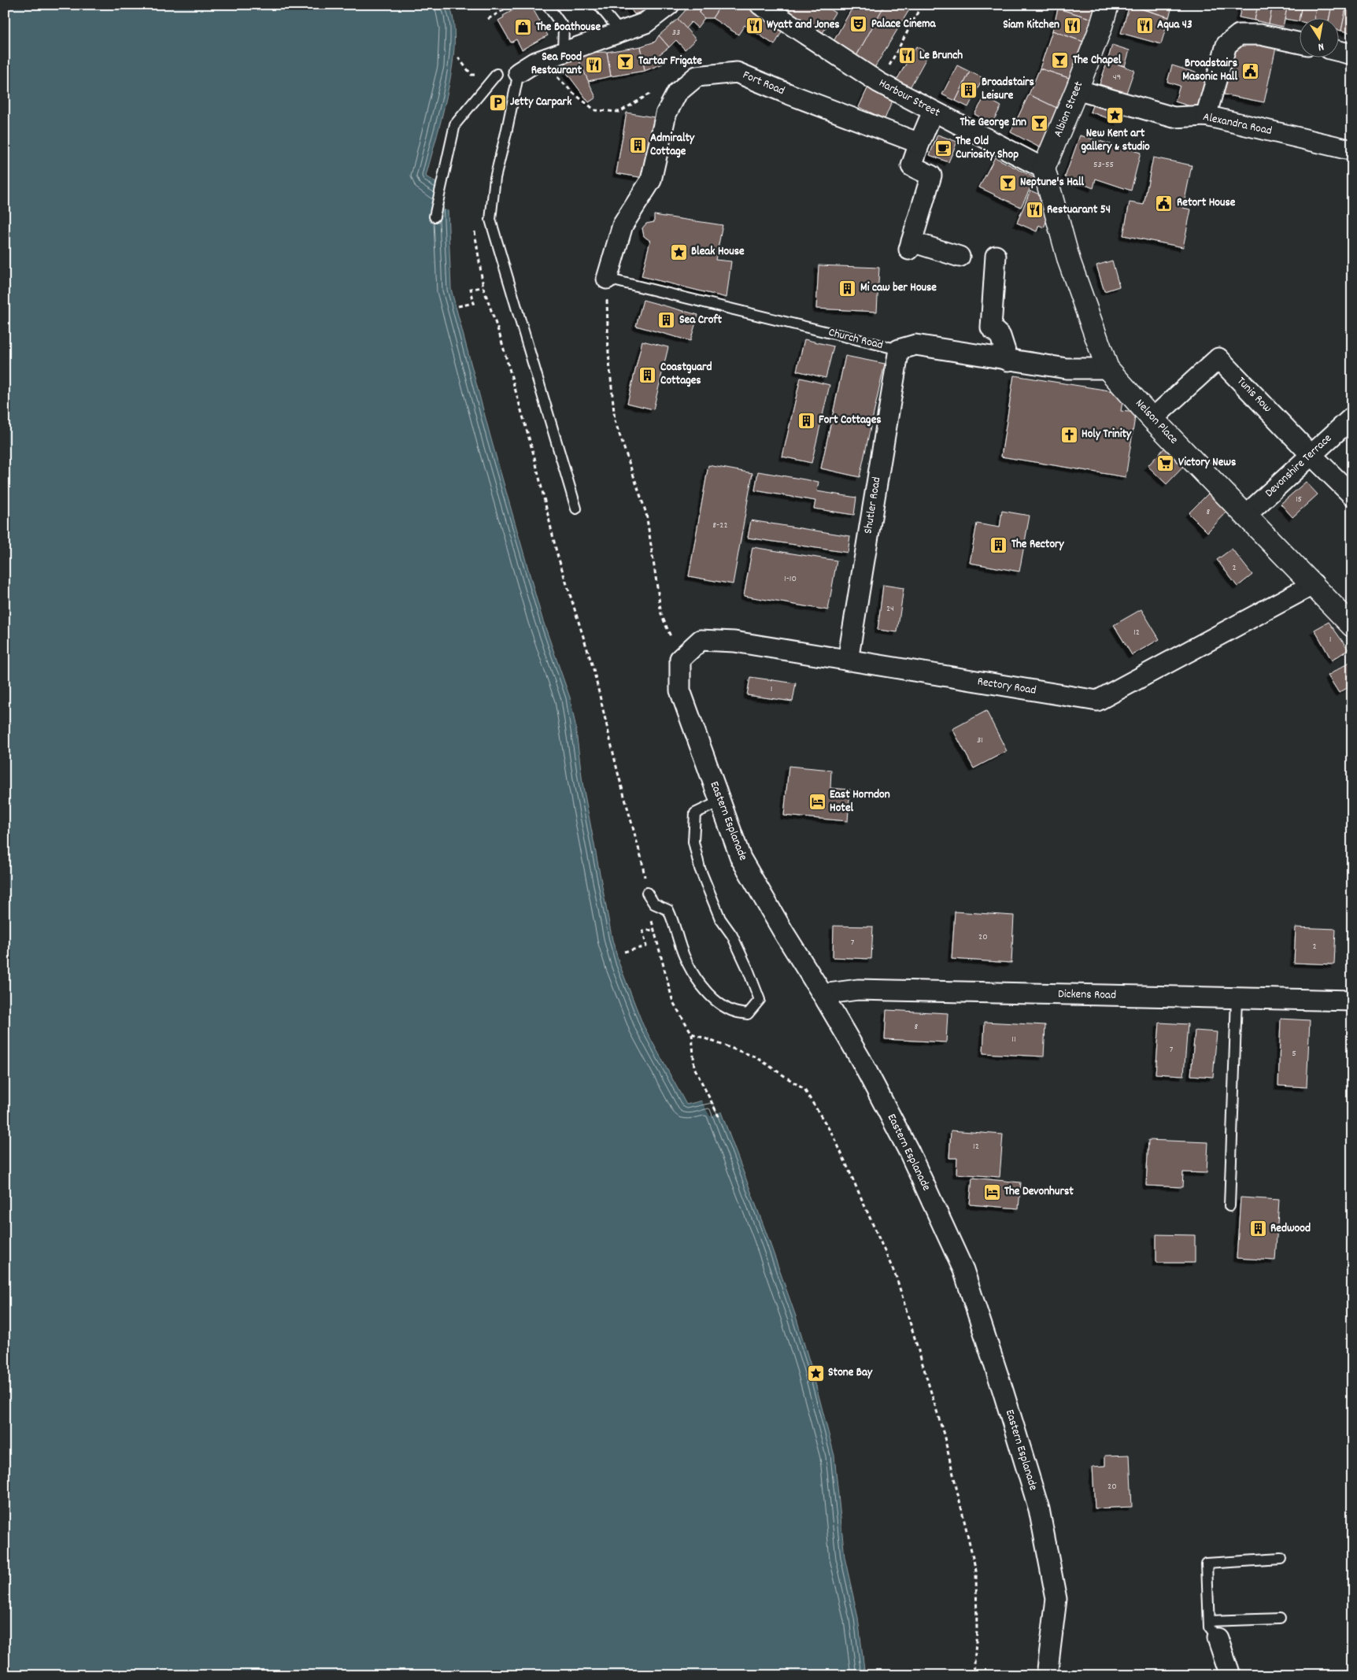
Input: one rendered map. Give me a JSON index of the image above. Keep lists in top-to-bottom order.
{
  "streets": {
    "main road": ["Albion Street", "Nelson Place"],
    "street": [
      "Fort Road",
      "Harbour Street",
      "Alexandra Road",
      "Church Road",
      "Tunis Row",
      "Devonshire Terrace",
      "Shutler Road",
      "Rectory Road",
      "Eastern Esplanade",
      "Dickens Road"
    ]
  },
  "crossings": [
    ["Fort Road", "Church Road"],
    ["Harbour Street", "Albion Street"],
    ["Harbour Street", "Nelson Place"],
    ["Albion Street", "Alexandra Road"],
    ["Albion Street", "Nelson Place"],
    ["Church Road", "Nelson Place"],
    ["Church Road", "Shutler Road"],
    ["Tunis Row", "Nelson Place"],
    ["Tunis Row", "Devonshire Terrace"],
    ["Nelson Place", "Devonshire Terrace"],
    ["Nelson Place", "Rectory Road"],
    ["Shutler Road", "Rectory Road"],
    ["Rectory Road", "Eastern Esplanade"],
    ["Eastern Esplanade", "Dickens Road"]
  ],
  "places": {
    "theatre": ["Palace Cinema"],
    "restaurant": [
      "Wyatt and Jones",
      "Siam Kitchen",
      "Aqua 43",
      "Le Brunch",
      "Sea Food Restaurant",
      "Restuarant 54"
    ],
    "shop": ["The Boathouse"],
    "bar": [
      "The Chapel",
      "Tartar Frigate",
      "The George Inn",
      "Neptune's Hall"
    ],
    "public building": ["Broadstairs Masonic Hall", "Retort House"],
    "building": [
      "Broadstairs Leisure",
      "Admiralty Cottage",
      "Mi caw ber House",
      "Sea Croft",
      "Coastguard Cottages",
      "Fort Cottages",
      "The Rectory",
      "Redwood"
    ],
    "parking": ["Jetty Carpark"],
    "place": ["New Kent art gallery & studio", "Bleak House", "Stone Bay"],
    "cafe": ["The Old Curiosity Shop"],
    "church": ["Holy Trinity"],
    "supermarket": ["Victory News"],
    "hotel": ["East Horndon Hotel", "The Devonhurst"]
  },
  "house_numbers": [
    "33",
    "49",
    "53-55",
    "15",
    "8",
    "8-22",
    "2",
    "1-10",
    "24",
    "12",
    "1",
    "1",
    "31",
    "20",
    "7",
    "2",
    "8",
    "11",
    "7",
    "5",
    "12",
    "20"
  ],
  "north": "bottom"
}
